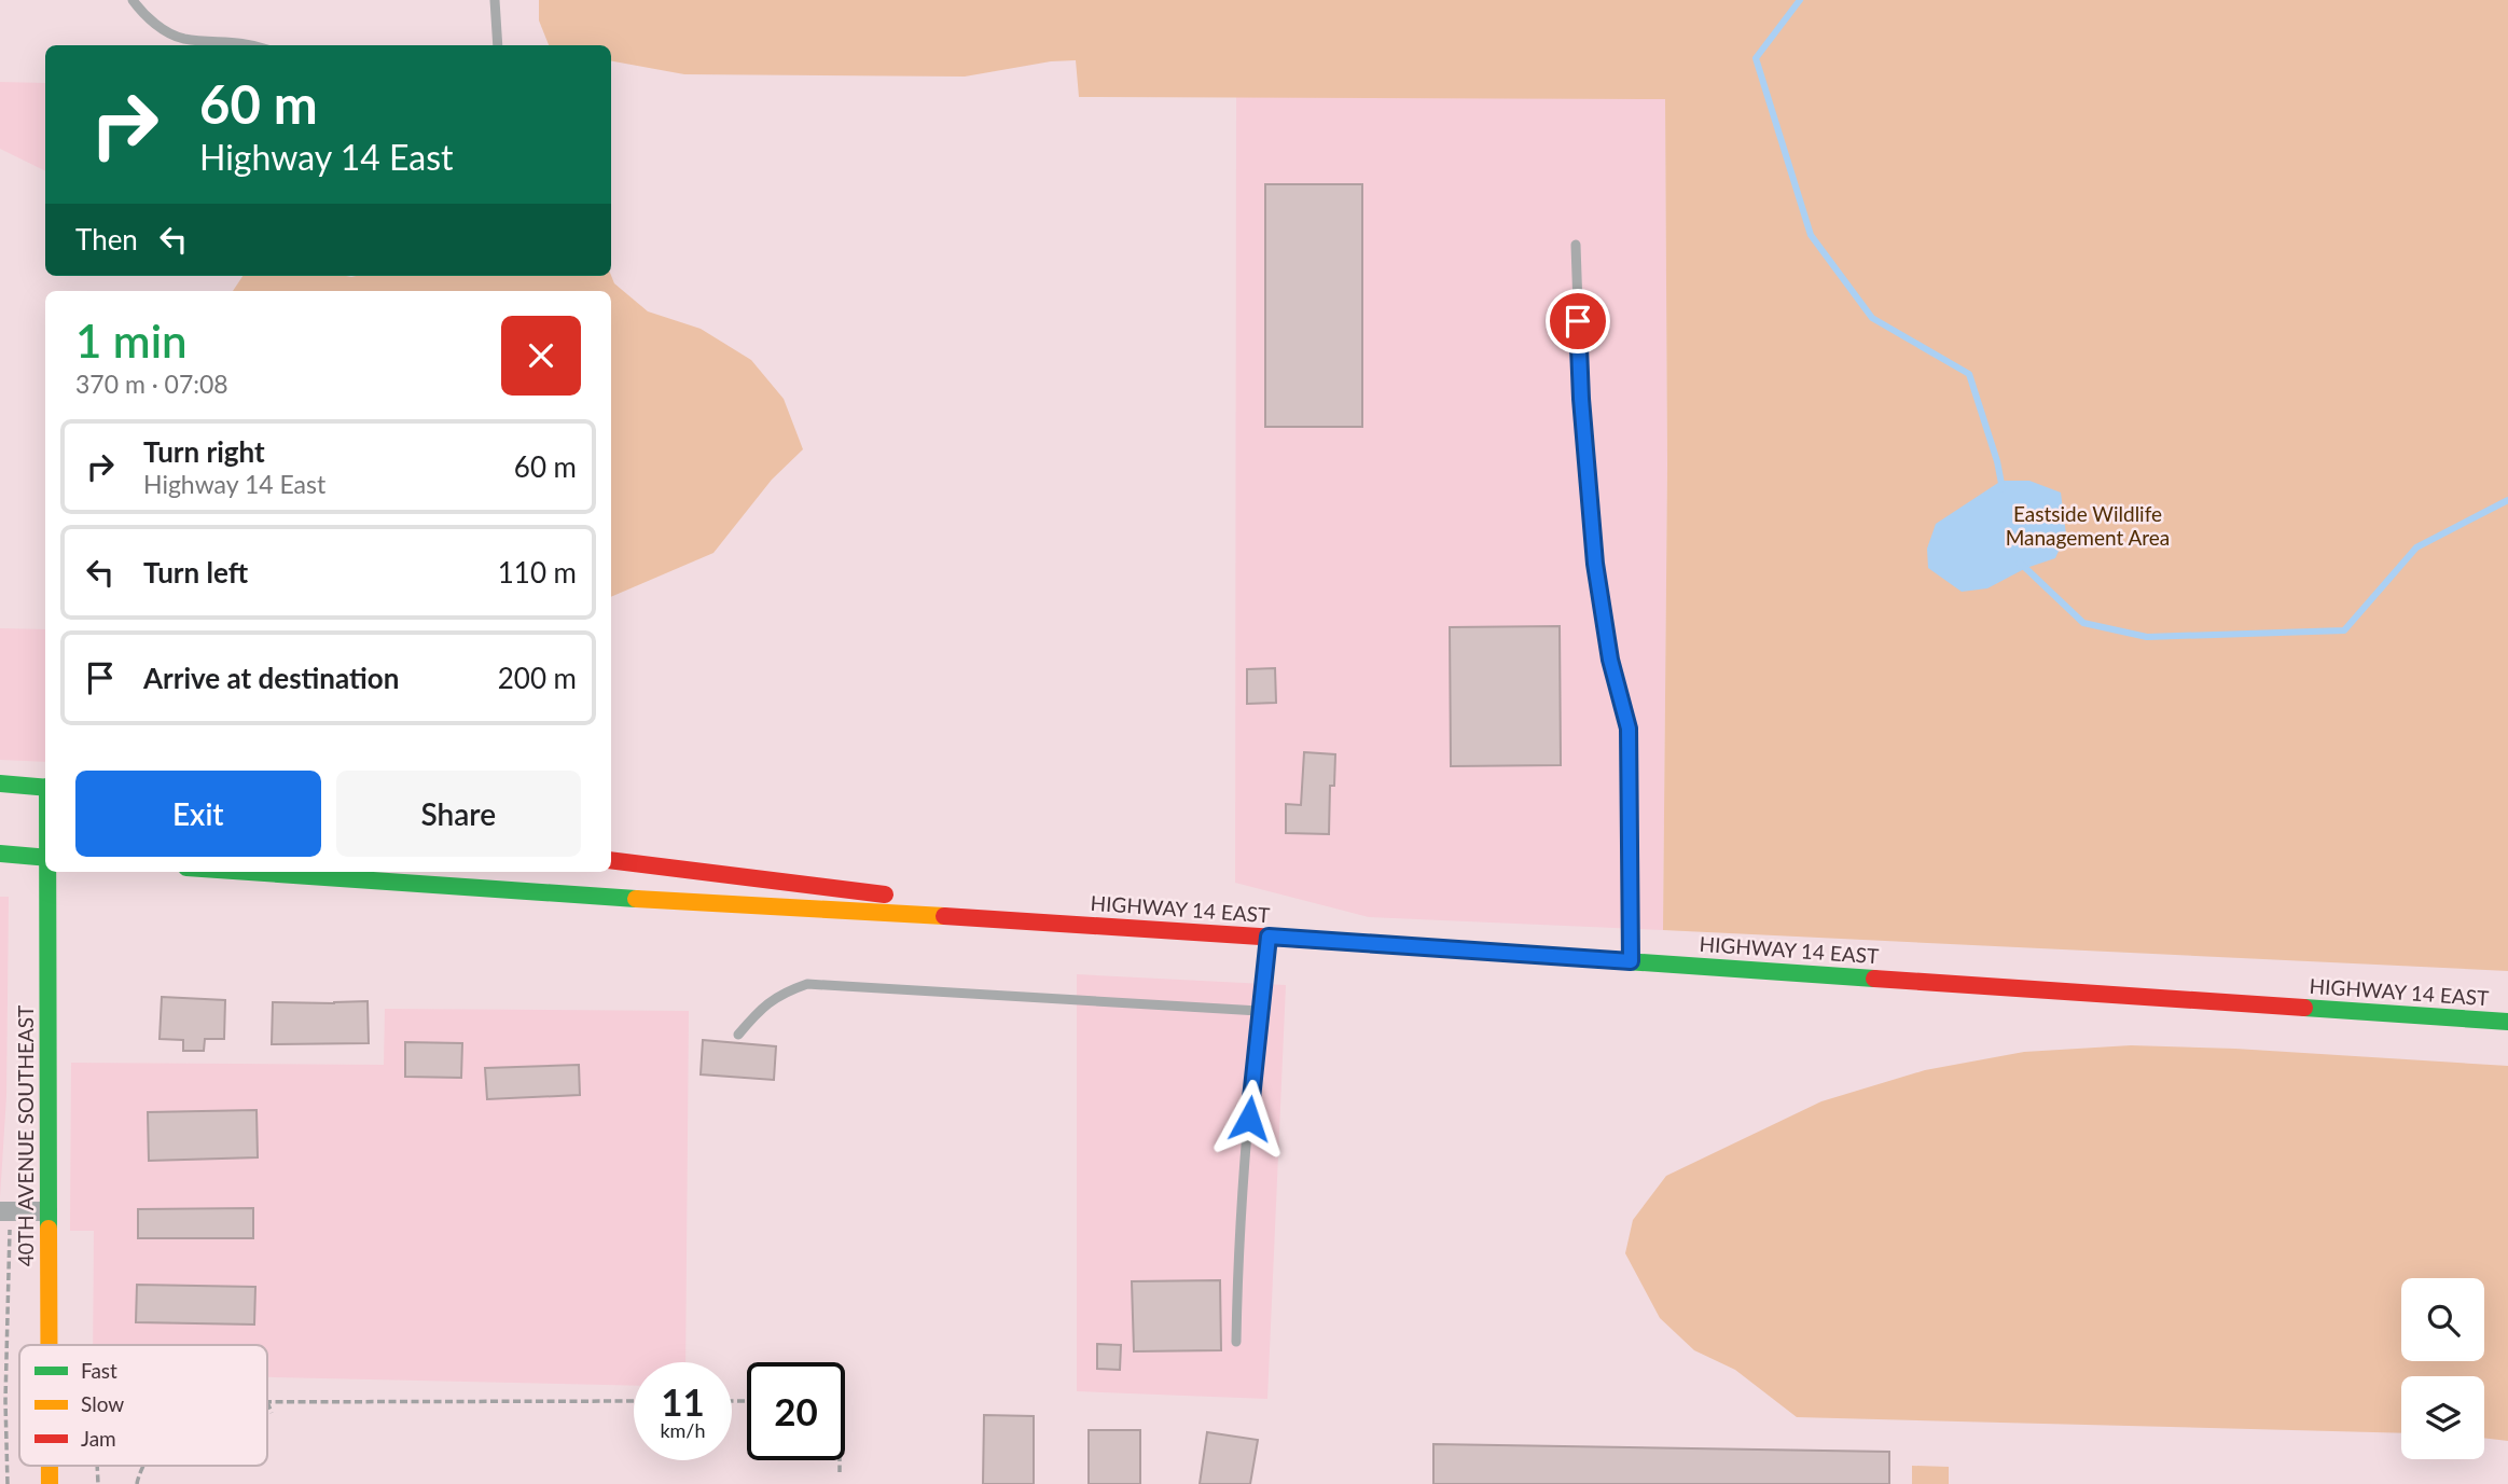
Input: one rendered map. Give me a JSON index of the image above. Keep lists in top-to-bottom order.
{
  "streets": {
    "main road": ["HIGHWAY 14 EAST", "40TH AVENUE SOUTHEAST"]
  },
  "parks": ["Eastside Wildlife Management Area"],
  "legend": ["Fast", "Slow", "Jam"],
  "page": {
    "turn": ["60 m", "Highway 14 East"],
    "then": "Then",
    "heading": ["1 min", "370 m · 07:08"],
    "list": [
      {
        "name": "Turn right",
        "note": "Highway 14 East",
        "value": "60 m"
      },
      {
        "name": "Turn left",
        "value": "110 m"
      },
      {
        "name": "Arrive at destination",
        "value": "200 m"
      }
    ],
    "buttons": ["Exit", "Share"],
    "speed": "11 km/h",
    "limit": "20"
  }
}
